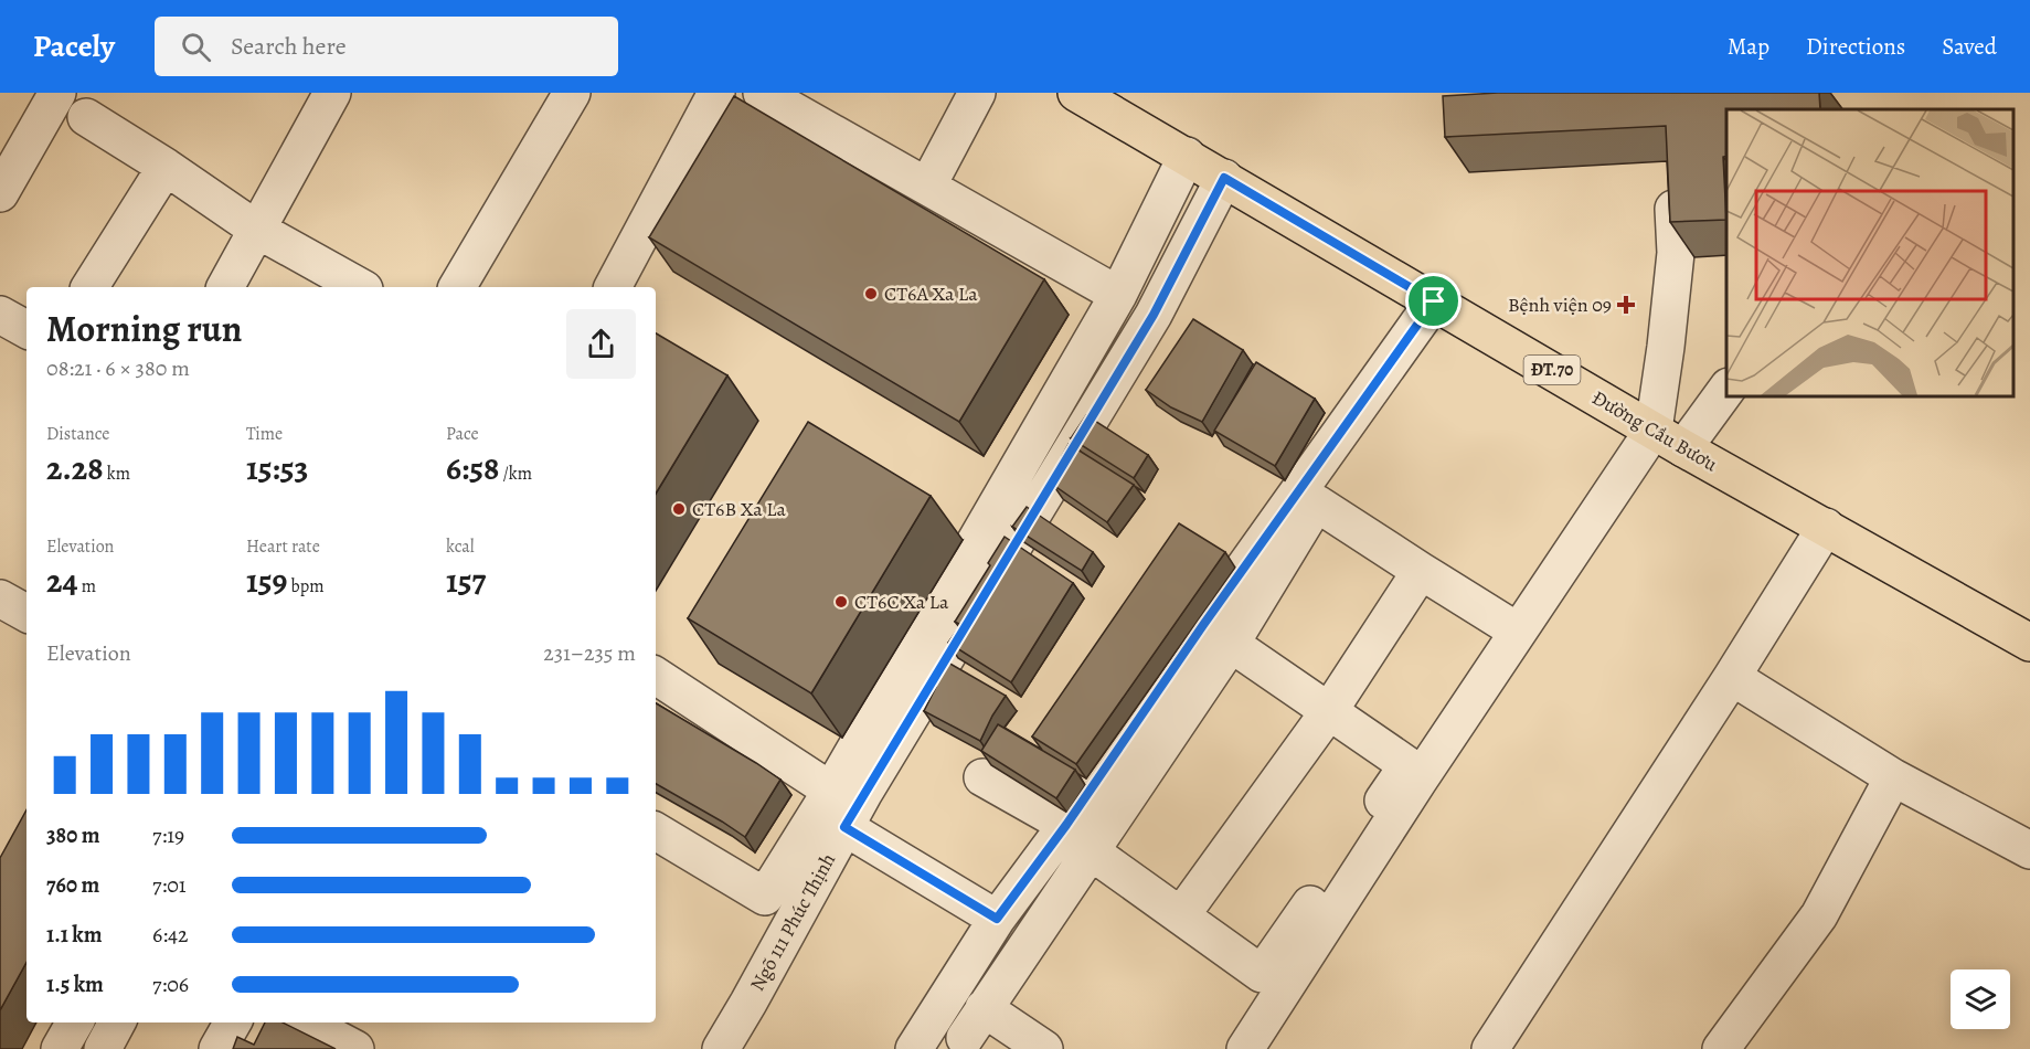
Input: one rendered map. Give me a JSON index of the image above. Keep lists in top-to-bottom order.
{
  "streets": {
    "main road": ["ĐT.70", "Đường Cầu Bươu"],
    "street": ["Ngõ 111 Phúc Thịnh"]
  },
  "crossings": [
    ["Đường Cầu Bươu", "Ngõ 111 Phúc Thịnh"]
  ],
  "places": {
    "other": ["CT6A Xa La", "CT6B Xa La", "CT6C Xa La"],
    "health": ["Bệnh viện 09"]
  },
  "page": {
    "header": "Pacely",
    "search": "Search here",
    "nav": ["Map", "Directions", "Saved"],
    "heading": ["Morning run", "08:21 · 6 × 380 m"],
    "stats": [
      ["Distance", "2.28 km"],
      ["Time", "15:53"],
      ["Pace", "6:58 /km"],
      ["Elevation", "24 m"],
      ["Heart rate", "159 bpm"],
      ["kcal", "157"]
    ],
    "chart": ["Elevation", "231–235 m"],
    "list": [
      {
        "name": "380 m",
        "note": "7:19"
      },
      {
        "name": "760 m",
        "note": "7:01"
      },
      {
        "name": "1.1 km",
        "note": "6:42"
      },
      {
        "name": "1.5 km",
        "note": "7:06"
      }
    ]
  }
}
